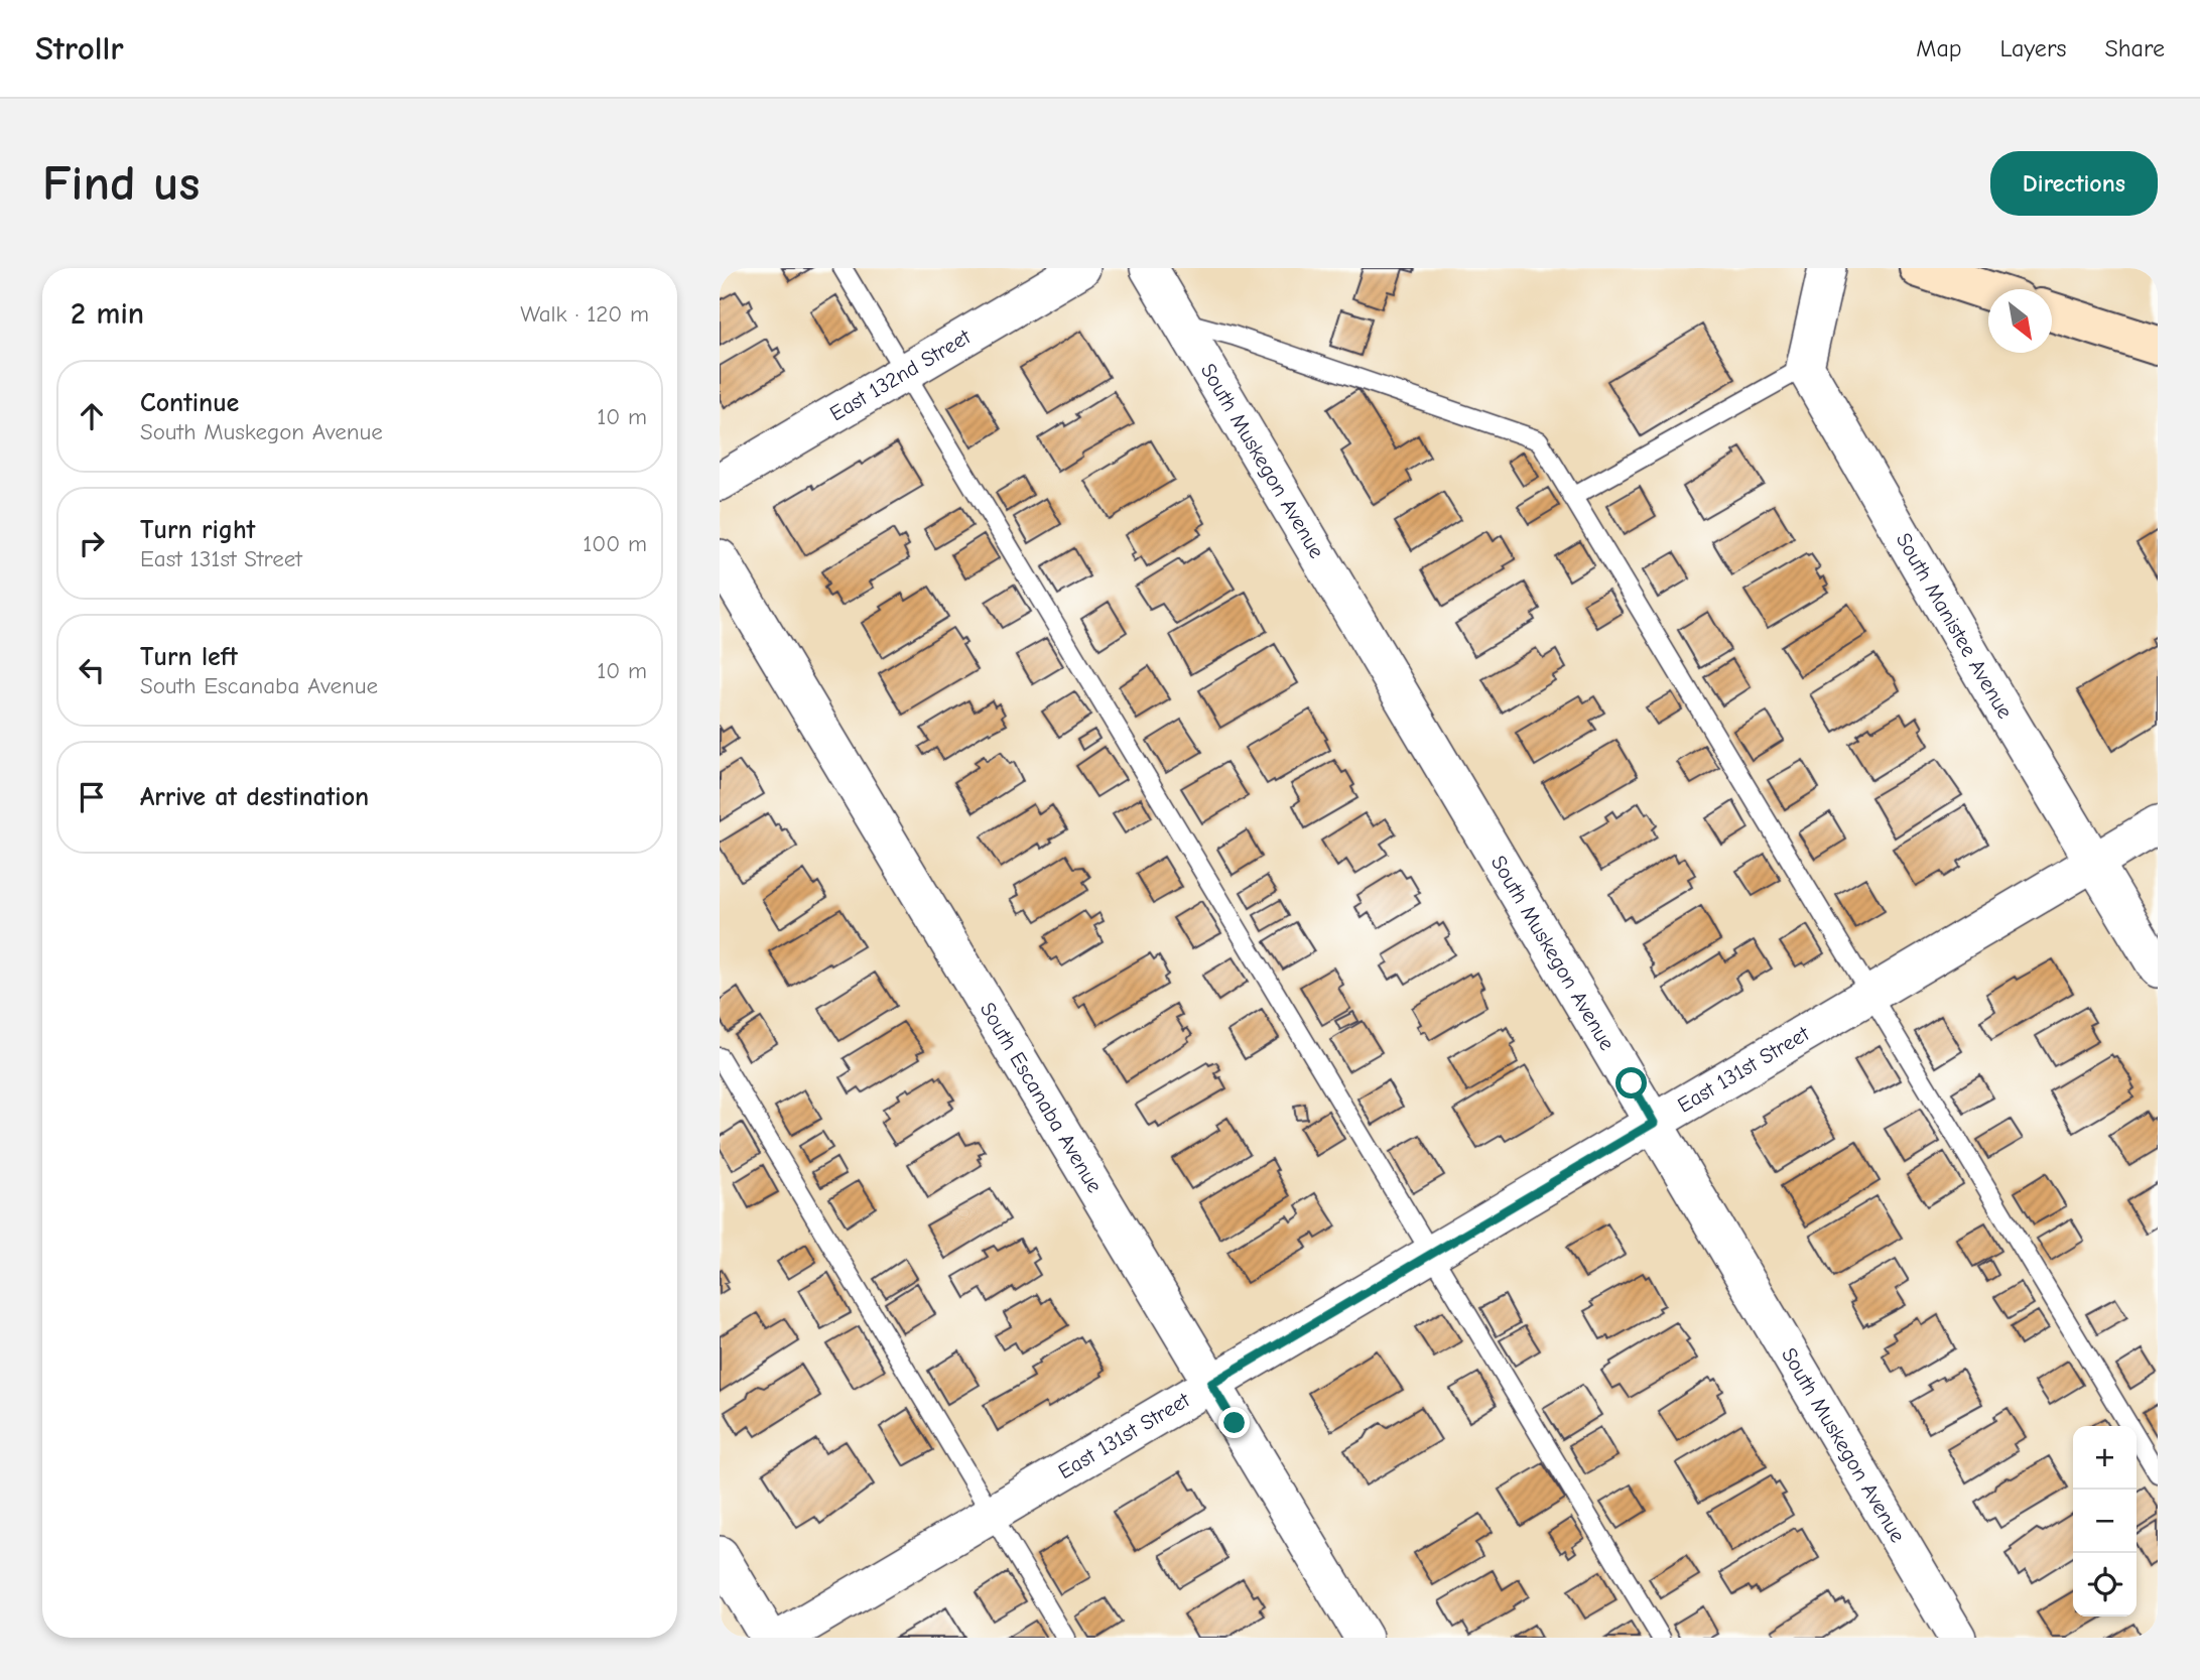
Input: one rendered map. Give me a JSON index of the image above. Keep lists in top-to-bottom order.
{
  "streets": {
    "street": [
      "East 132nd Street",
      "South Muskegon Avenue",
      "South Manistee Avenue",
      "East 131st Street",
      "South Escanaba Avenue"
    ]
  },
  "crossings": [
    ["South Muskegon Avenue", "East 131st Street"],
    ["South Manistee Avenue", "East 131st Street"],
    ["East 131st Street", "South Escanaba Avenue"]
  ],
  "north": "bottom right",
  "page": {
    "header": "Strollr",
    "nav": ["Map", "Layers", "Share"],
    "buttons": "Directions",
    "title": "Find us",
    "heading": ["2 min", "Walk · 120 m"],
    "list": [
      ["Continue", "South Muskegon Avenue", "10 m"],
      ["Turn right", "East 131st Street", "100 m"],
      ["Turn left", "South Escanaba Avenue", "10 m"],
      "Arrive at destination"
    ],
    "map_buttons": ["+", "−"]
  }
}
